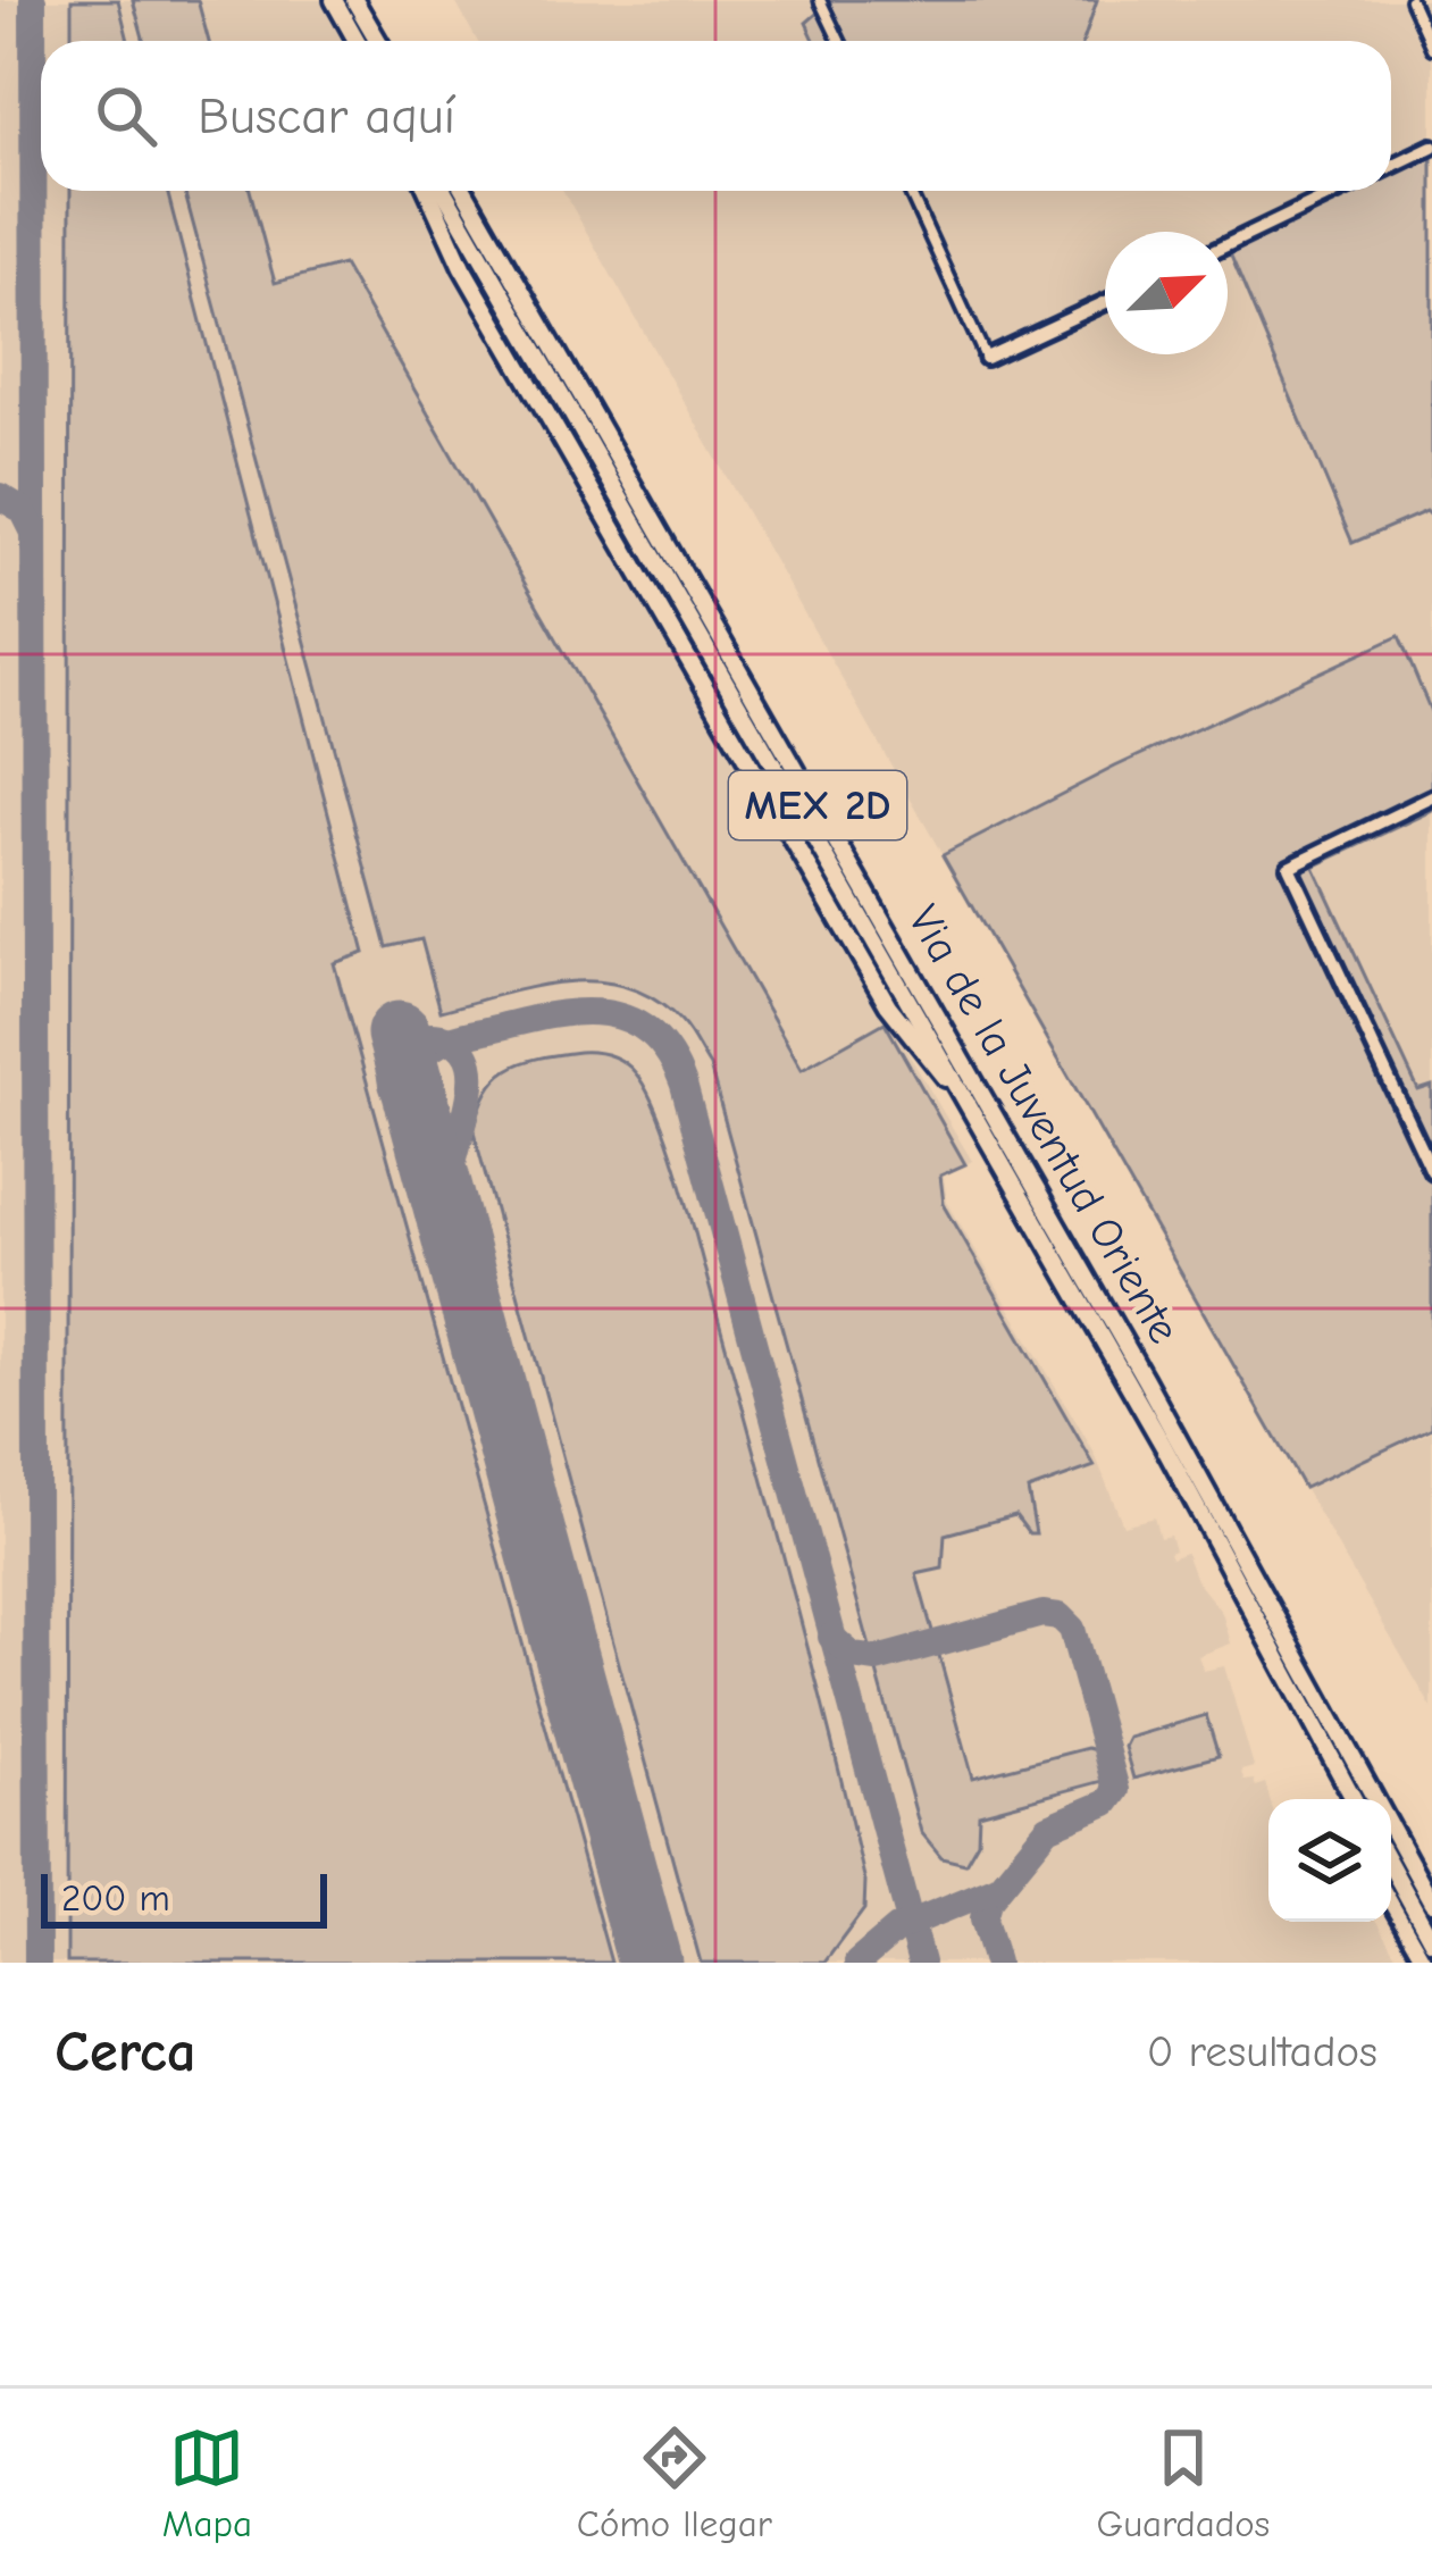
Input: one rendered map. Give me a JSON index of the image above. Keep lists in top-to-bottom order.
{
  "streets": {
    "highway": ["MEX 2D", "Via de la Juventud Oriente"]
  },
  "scale_bar": "200 m",
  "north": "top right",
  "page": {
    "search": "Buscar aquí",
    "scale": "200 m",
    "heading": ["Cerca", "0 resultados"],
    "nav": ["Mapa", "Cómo llegar", "Guardados"]
  }
}
